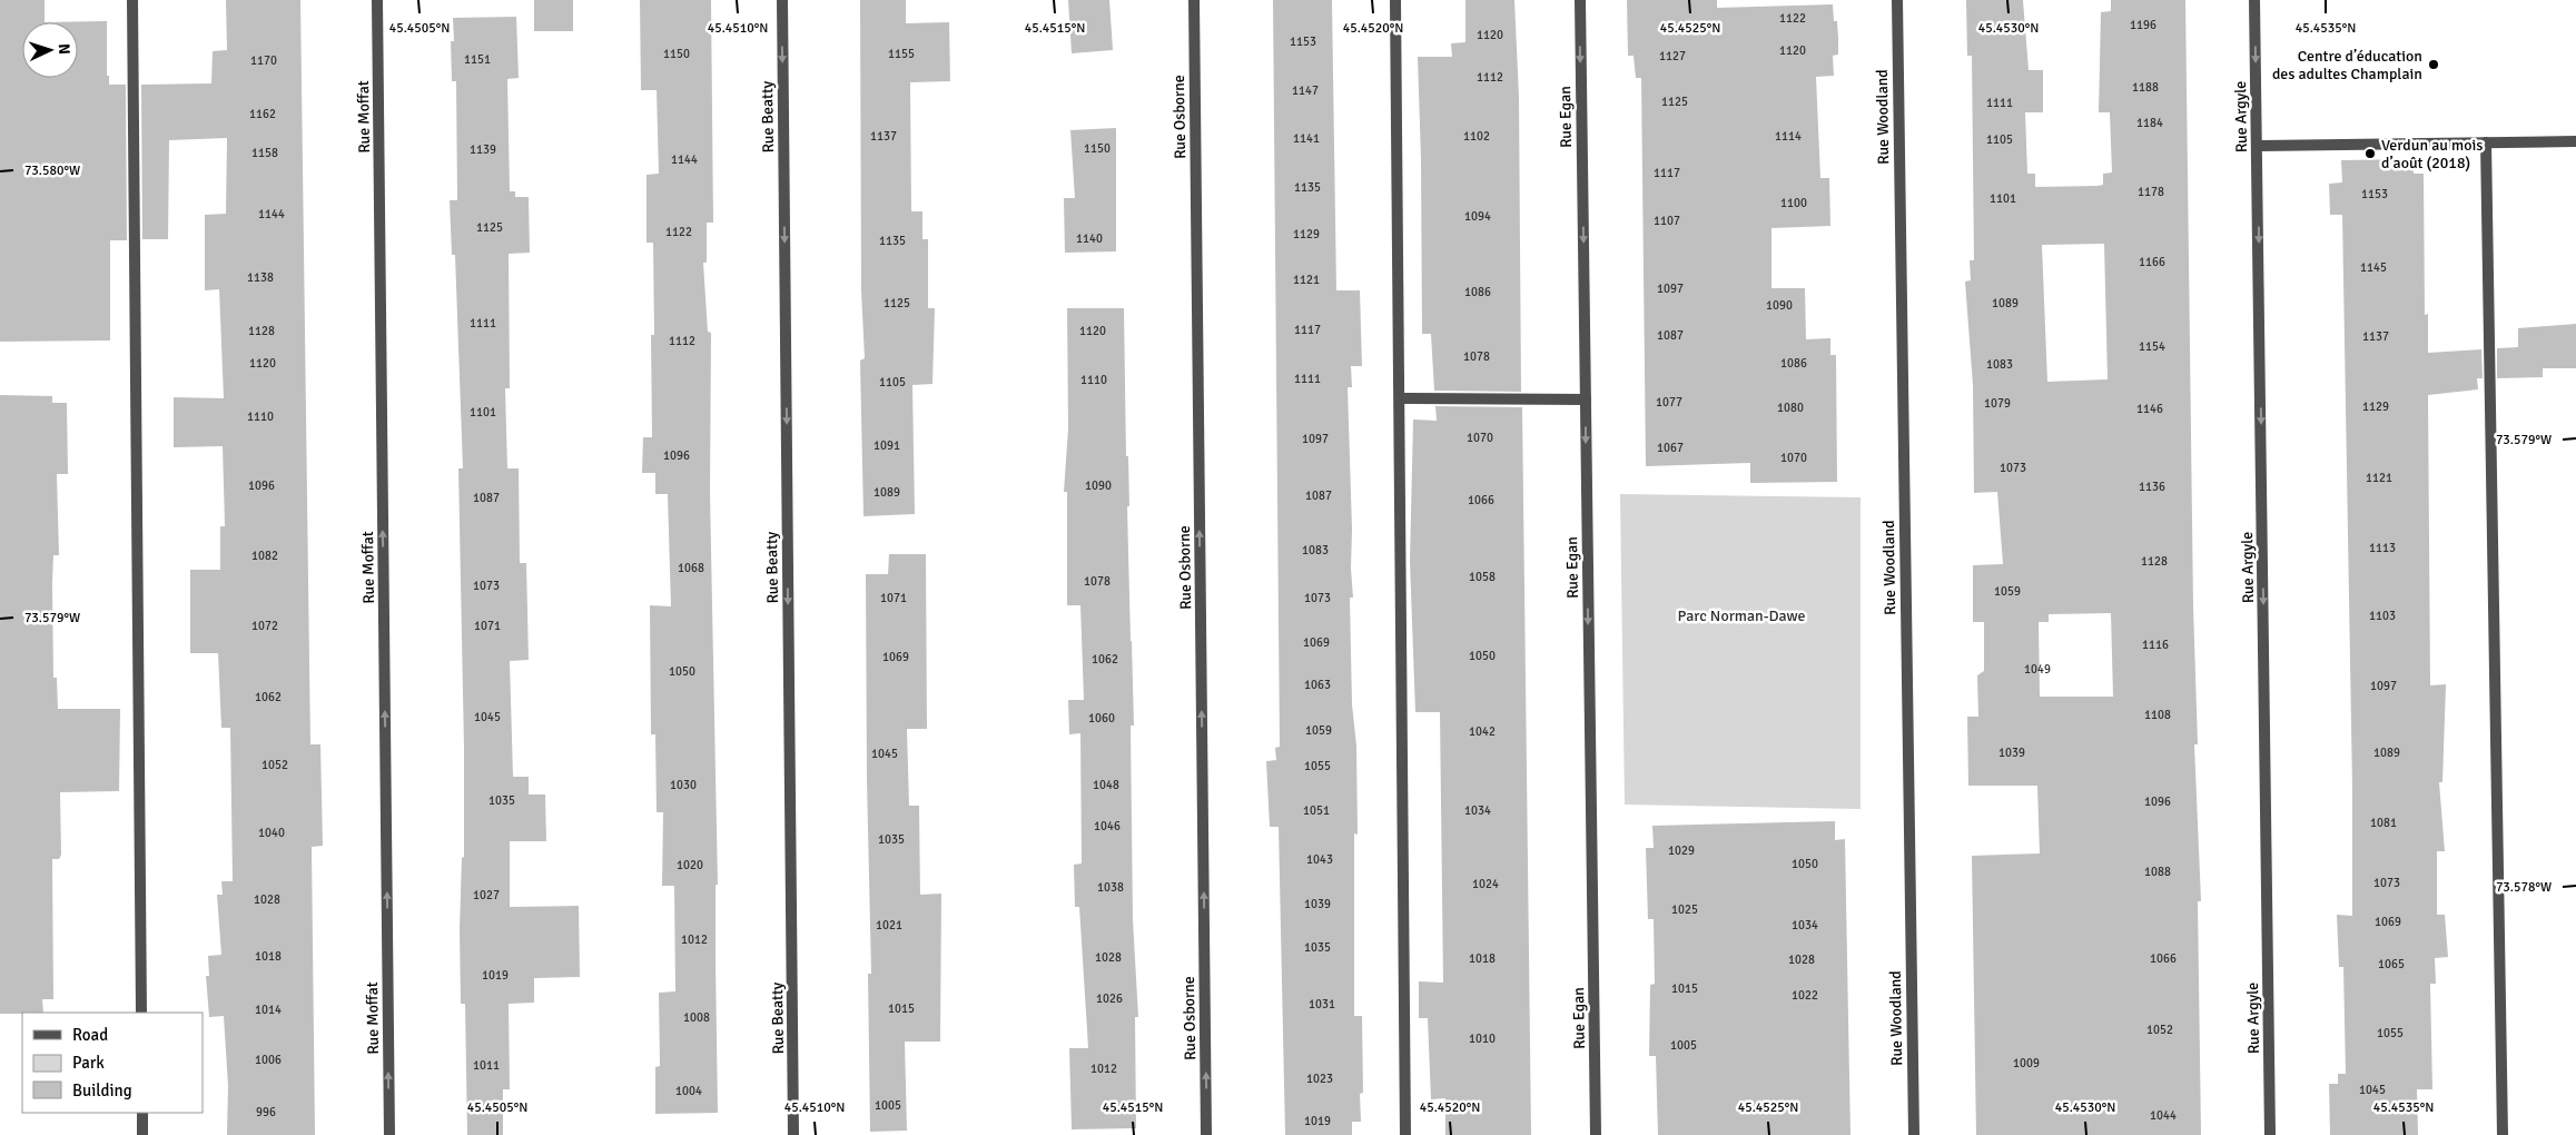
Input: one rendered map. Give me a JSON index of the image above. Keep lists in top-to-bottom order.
{
  "streets": {
    "street": [
      "Rue Moffat",
      "Rue Beatty",
      "Rue Osborne",
      "Rue Egan",
      "Rue Woodland",
      "Rue Argyle"
    ]
  },
  "one_way": [
    "Rue Moffat",
    "Rue Beatty",
    "Rue Osborne",
    "Rue Egan",
    "Rue Argyle"
  ],
  "parks": ["Parc Norman-Dawe"],
  "places": ["Centre d’éducation des adultes Champlain", "Verdun au mois d’août (2018)"],
  "house_numbers": [
    "1122",
    "1196",
    "1120",
    "1153",
    "1120",
    "1150",
    "1155",
    "1127",
    "1151",
    "1170",
    "1112",
    "1188",
    "1147",
    "1125",
    "1111",
    "1162",
    "1184",
    "1137",
    "1102",
    "1114",
    "1141",
    "1105",
    "1150",
    "1139",
    "1158",
    "1144",
    "1117",
    "1135",
    "1178",
    "1153",
    "1101",
    "1100",
    "1144",
    "1094",
    "1107",
    "1125",
    "1122",
    "1129",
    "1140",
    "1135",
    "1166",
    "1145",
    "1138",
    "1121",
    "1097",
    "1086",
    "1125",
    "1089",
    "1090",
    "1111",
    "1117",
    "1128",
    "1120",
    "1087",
    "1137",
    "1112",
    "1154",
    "1078",
    "1120",
    "1086",
    "1083",
    "1111",
    "1110",
    "1105",
    "1077",
    "1079",
    "1129",
    "1080",
    "1146",
    "1101",
    "1110",
    "1070",
    "1097",
    "1091",
    "1067",
    "1096",
    "1070",
    "1073",
    "1121",
    "1096",
    "1090",
    "1136",
    "1089",
    "1087",
    "1087",
    "1066",
    "1113",
    "1083",
    "1082",
    "1128",
    "1068",
    "1058",
    "1078",
    "1073",
    "1059",
    "1071",
    "1073",
    "1103",
    "1072",
    "1071",
    "1069",
    "1116",
    "1050",
    "1069",
    "1062",
    "1049",
    "1050",
    "1063",
    "1097",
    "1062",
    "1108",
    "1045",
    "1060",
    "1059",
    "1042",
    "1039",
    "1089",
    "1045",
    "1052",
    "1055",
    "1030",
    "1048",
    "1035",
    "1096",
    "1051",
    "1034",
    "1081",
    "1046",
    "1040",
    "1035",
    "1029",
    "1043",
    "1050",
    "1020",
    "1088",
    "1073",
    "1024",
    "1038",
    "1027",
    "1028",
    "1039",
    "1025",
    "1069",
    "1021",
    "1034",
    "1012",
    "1035",
    "1018",
    "1028",
    "1018",
    "1066",
    "1028",
    "1065",
    "1019",
    "1015",
    "1022",
    "1026",
    "1031",
    "1015",
    "1014",
    "1008",
    "1052",
    "1055",
    "1010",
    "1005",
    "1006",
    "1009",
    "1011",
    "1012",
    "1023",
    "1045",
    "1004",
    "1005",
    "996",
    "1044",
    "1019"
  ],
  "legend": ["Road", "Park", "Building"],
  "north": "right",
  "coordinates": [
    "45.4505°N",
    "45.4510°N",
    "45.4515°N",
    "45.4520°N",
    "45.4525°N",
    "45.4530°N",
    "45.4535°N",
    "73.580°W",
    "73.579°W",
    "73.578°W"
  ]
}
